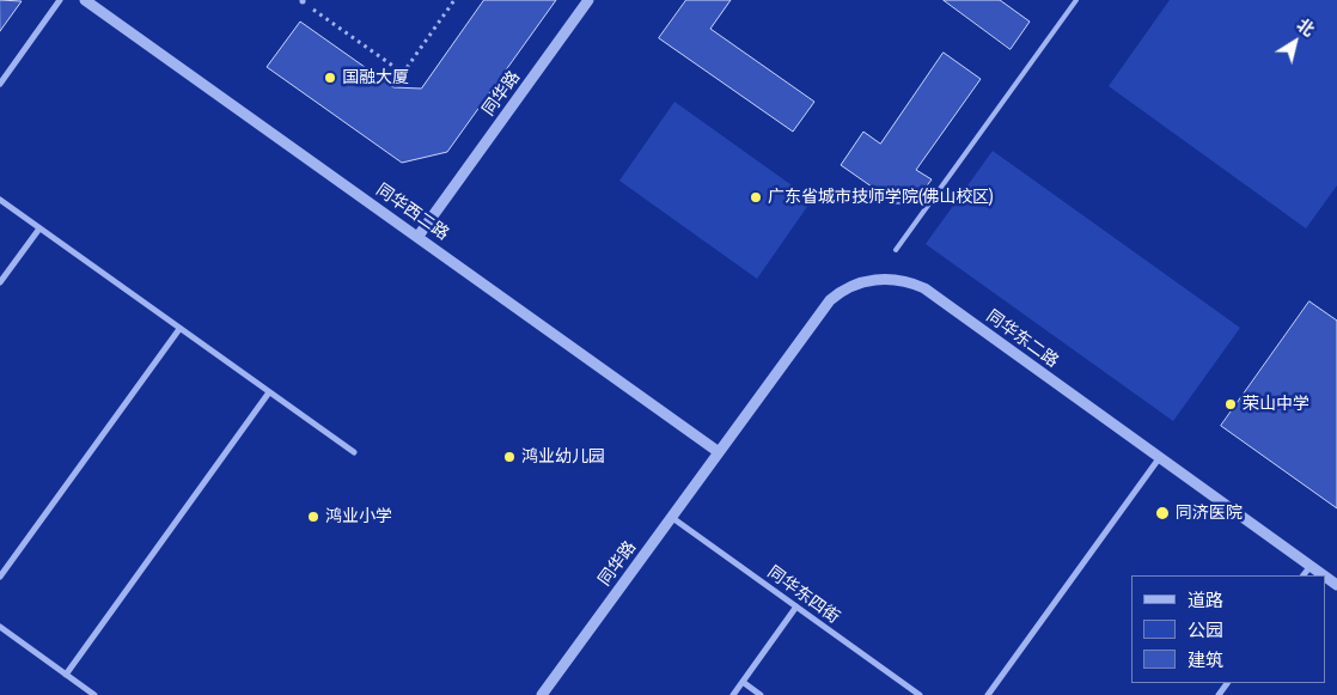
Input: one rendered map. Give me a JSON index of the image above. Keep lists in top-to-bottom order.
{
  "streets": {
    "street": [
      "同华路",
      "同华西二路",
      "同华东二路",
      "同华东四街"
    ]
  },
  "crossings": [
    ["同华路", "同华西二路"],
    ["同华路", "同华东二路"],
    ["同华路", "同华东四街"],
    ["同华西二路", "同华东二路"]
  ],
  "places": [
    "国融大厦",
    "广东省城市技师学院(佛山校区)",
    "荣山中学",
    "鸿业幼儿园",
    "同济医院",
    "鸿业小学"
  ],
  "legend": ["道路", "公园", "建筑"],
  "north": "top right"
}
